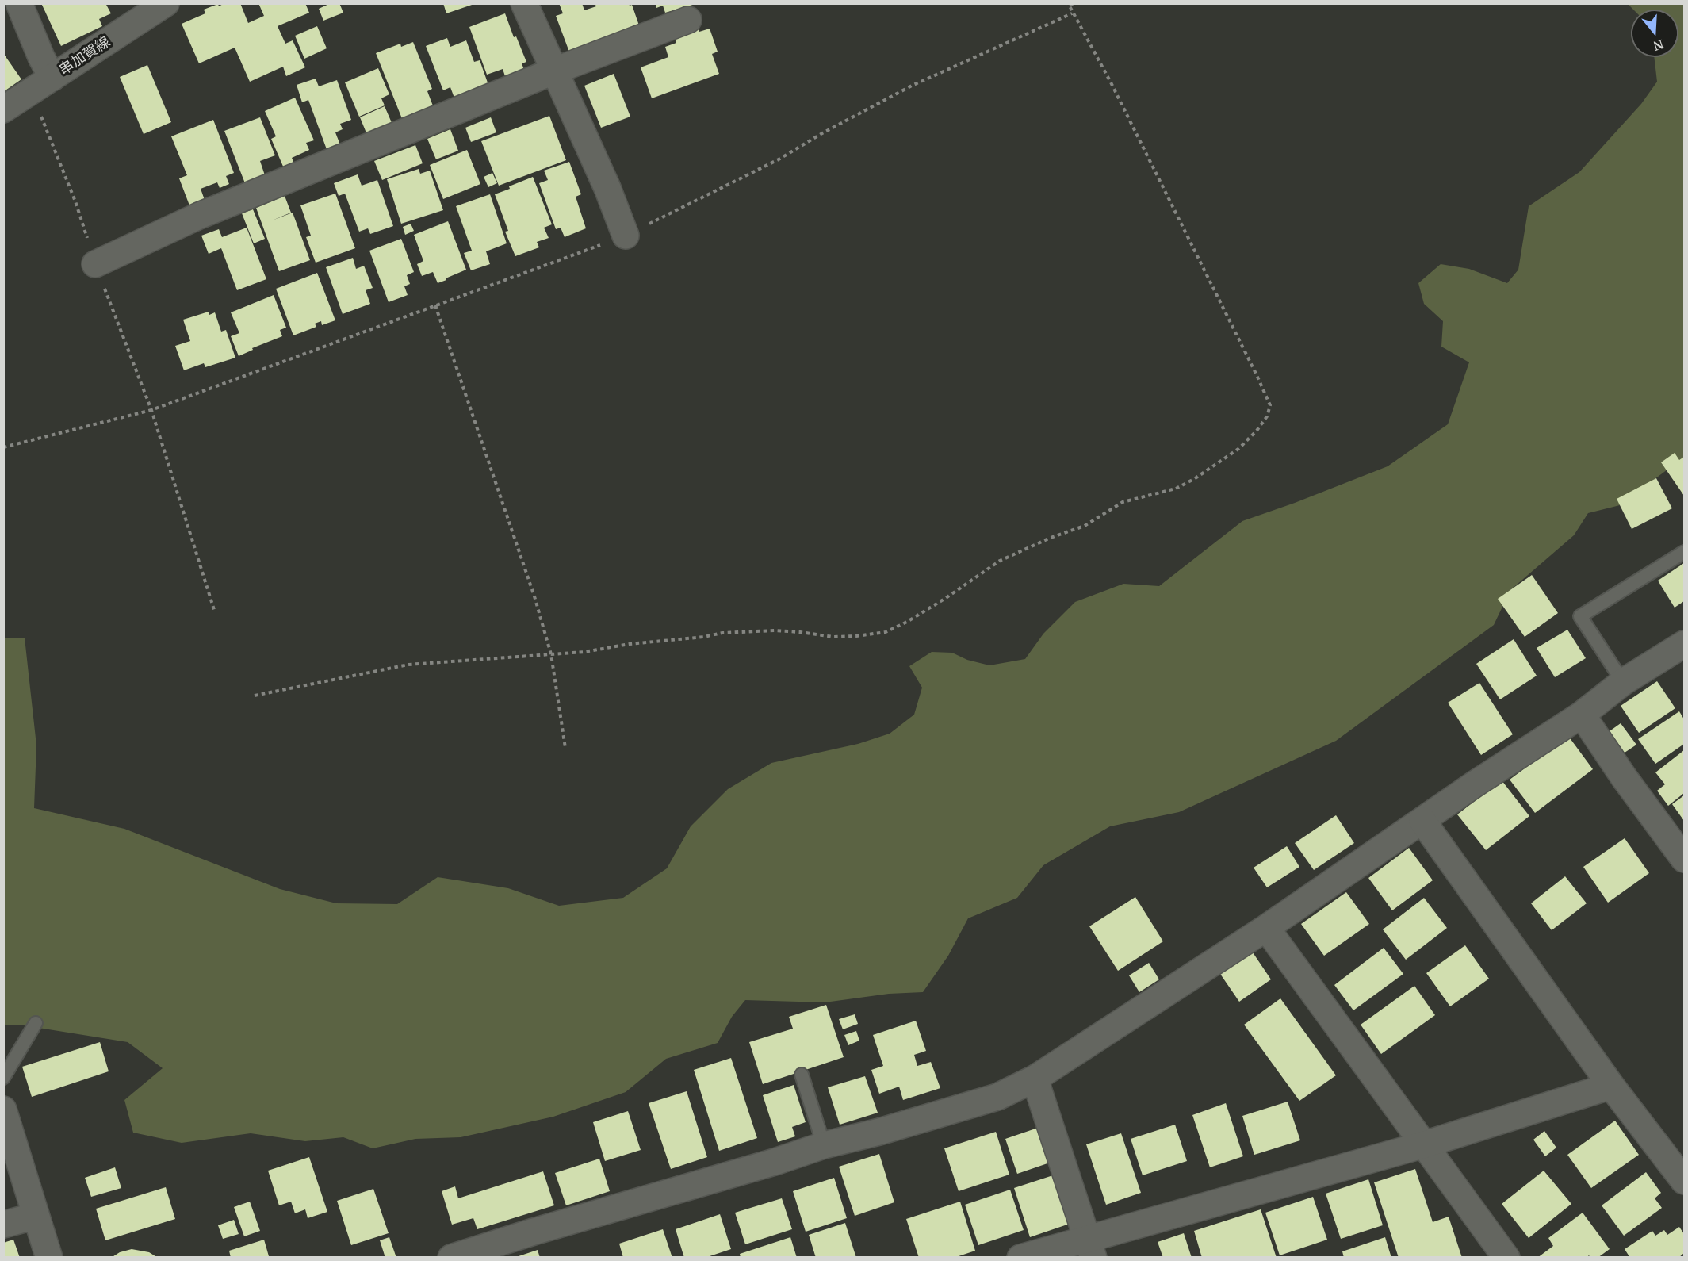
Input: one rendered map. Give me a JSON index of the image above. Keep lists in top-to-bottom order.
{
  "streets": {
    "street": ["串加賀線"]
  },
  "north": "bottom"
}
